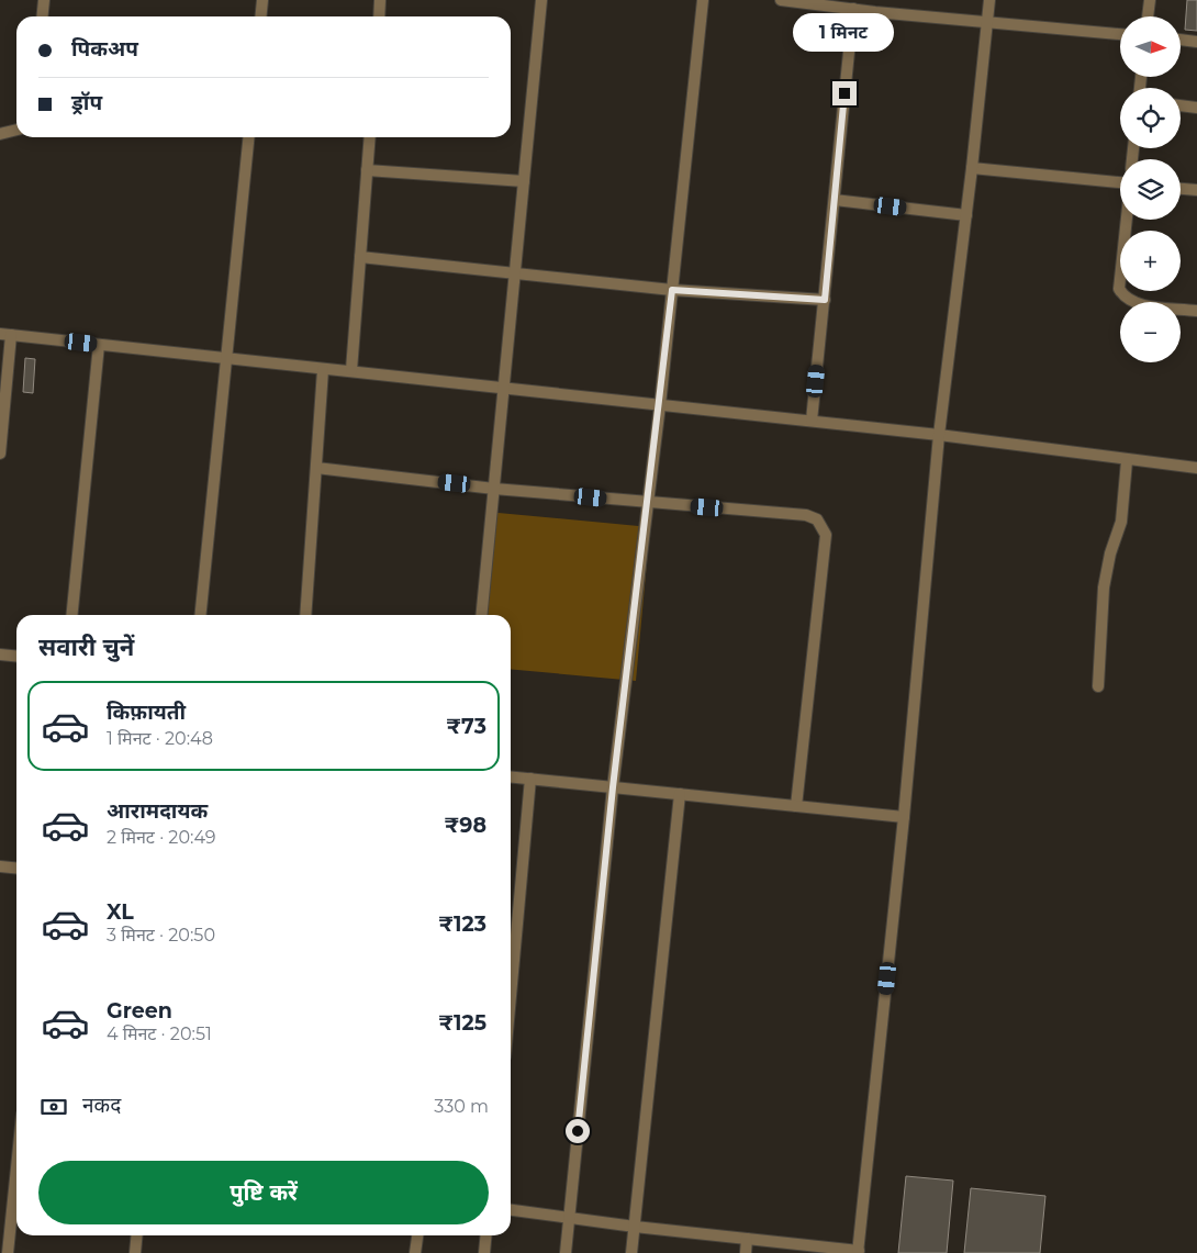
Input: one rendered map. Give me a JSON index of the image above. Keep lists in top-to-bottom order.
{
  "north": "right",
  "page": {
    "bubble": "1 मिनट",
    "map_buttons": ["+", "−"],
    "banner": ["पिकअप", "ड्रॉप"],
    "heading": "सवारी चुनें",
    "list": [
      {
        "name": "किफ़ायती",
        "note": "1 मिनट · 20:48",
        "value": "₹73"
      },
      {
        "name": "आरामदायक",
        "note": "2 मिनट · 20:49",
        "value": "₹98"
      },
      {
        "name": "XL",
        "note": "3 मिनट · 20:50",
        "value": "₹123"
      },
      {
        "name": "Green",
        "note": "4 मिनट · 20:51",
        "value": "₹125"
      }
    ],
    "pay": ["नकद", "330 m"],
    "buttons": "पुष्टि करें"
  }
}
